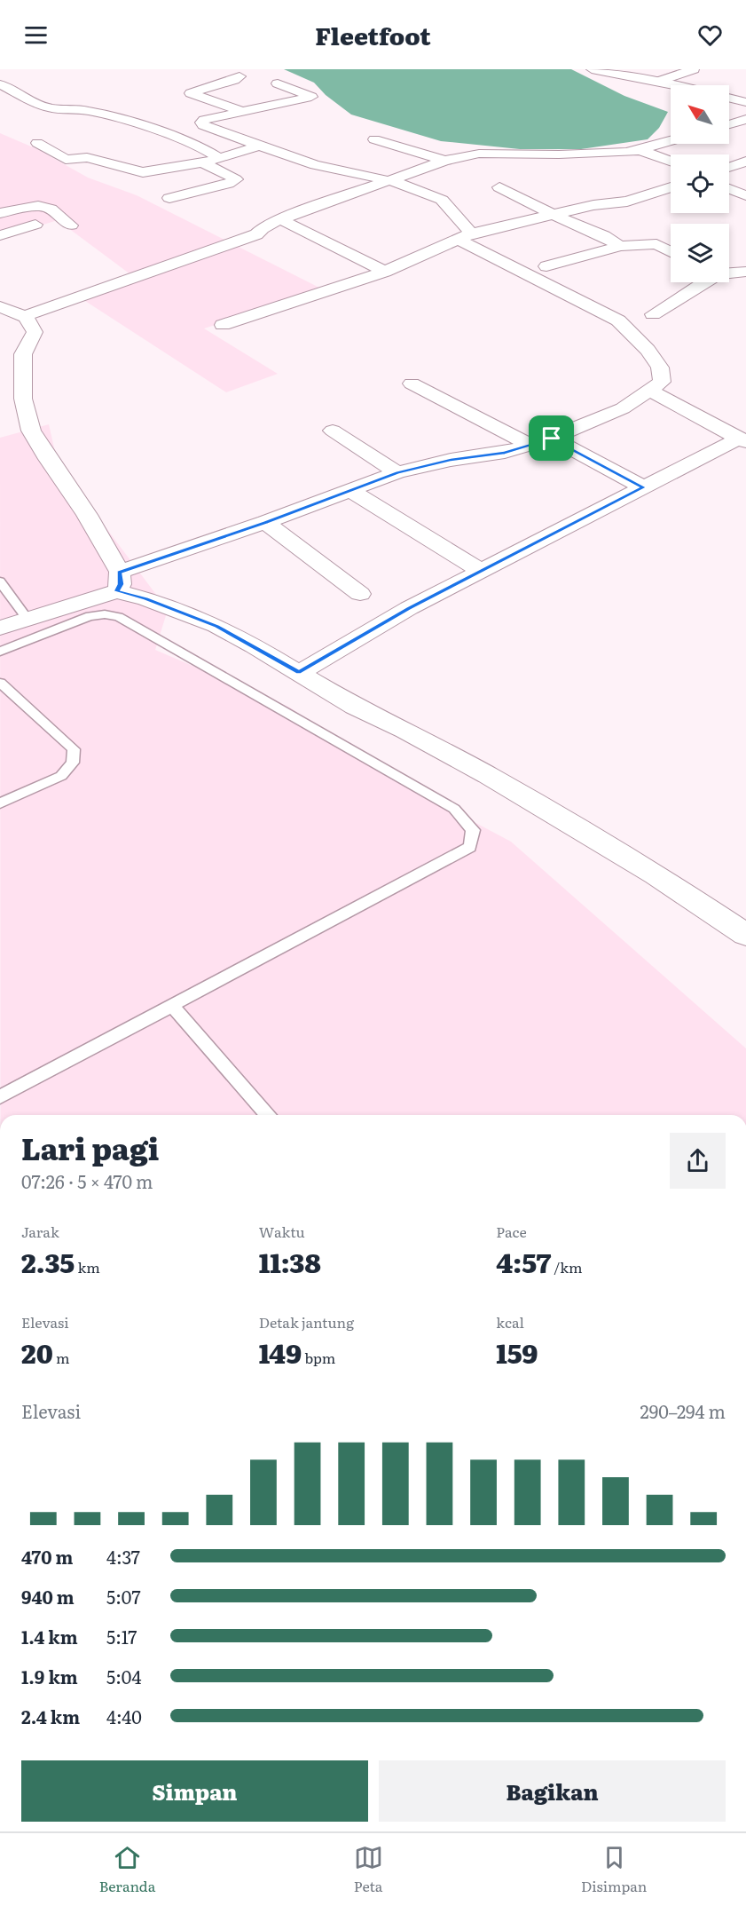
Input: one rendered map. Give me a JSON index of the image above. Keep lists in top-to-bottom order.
{
  "north": "top left",
  "page": {
    "header": "Fleetfoot",
    "heading": ["Lari pagi", "07:26 · 5 × 470 m"],
    "stats": [
      ["Jarak", "2.35 km"],
      ["Waktu", "11:38"],
      ["Pace", "4:57 /km"],
      ["Elevasi", "20 m"],
      ["Detak jantung", "149 bpm"],
      ["kcal", "159"]
    ],
    "chart": ["Elevasi", "290–294 m"],
    "list": [
      {
        "name": "470 m",
        "note": "4:37"
      },
      {
        "name": "940 m",
        "note": "5:07"
      },
      {
        "name": "1.4 km",
        "note": "5:17"
      },
      {
        "name": "1.9 km",
        "note": "5:04"
      },
      {
        "name": "2.4 km",
        "note": "4:40"
      }
    ],
    "buttons": ["Simpan", "Bagikan"],
    "tabs": ["Beranda", "Peta", "Disimpan"]
  }
}
